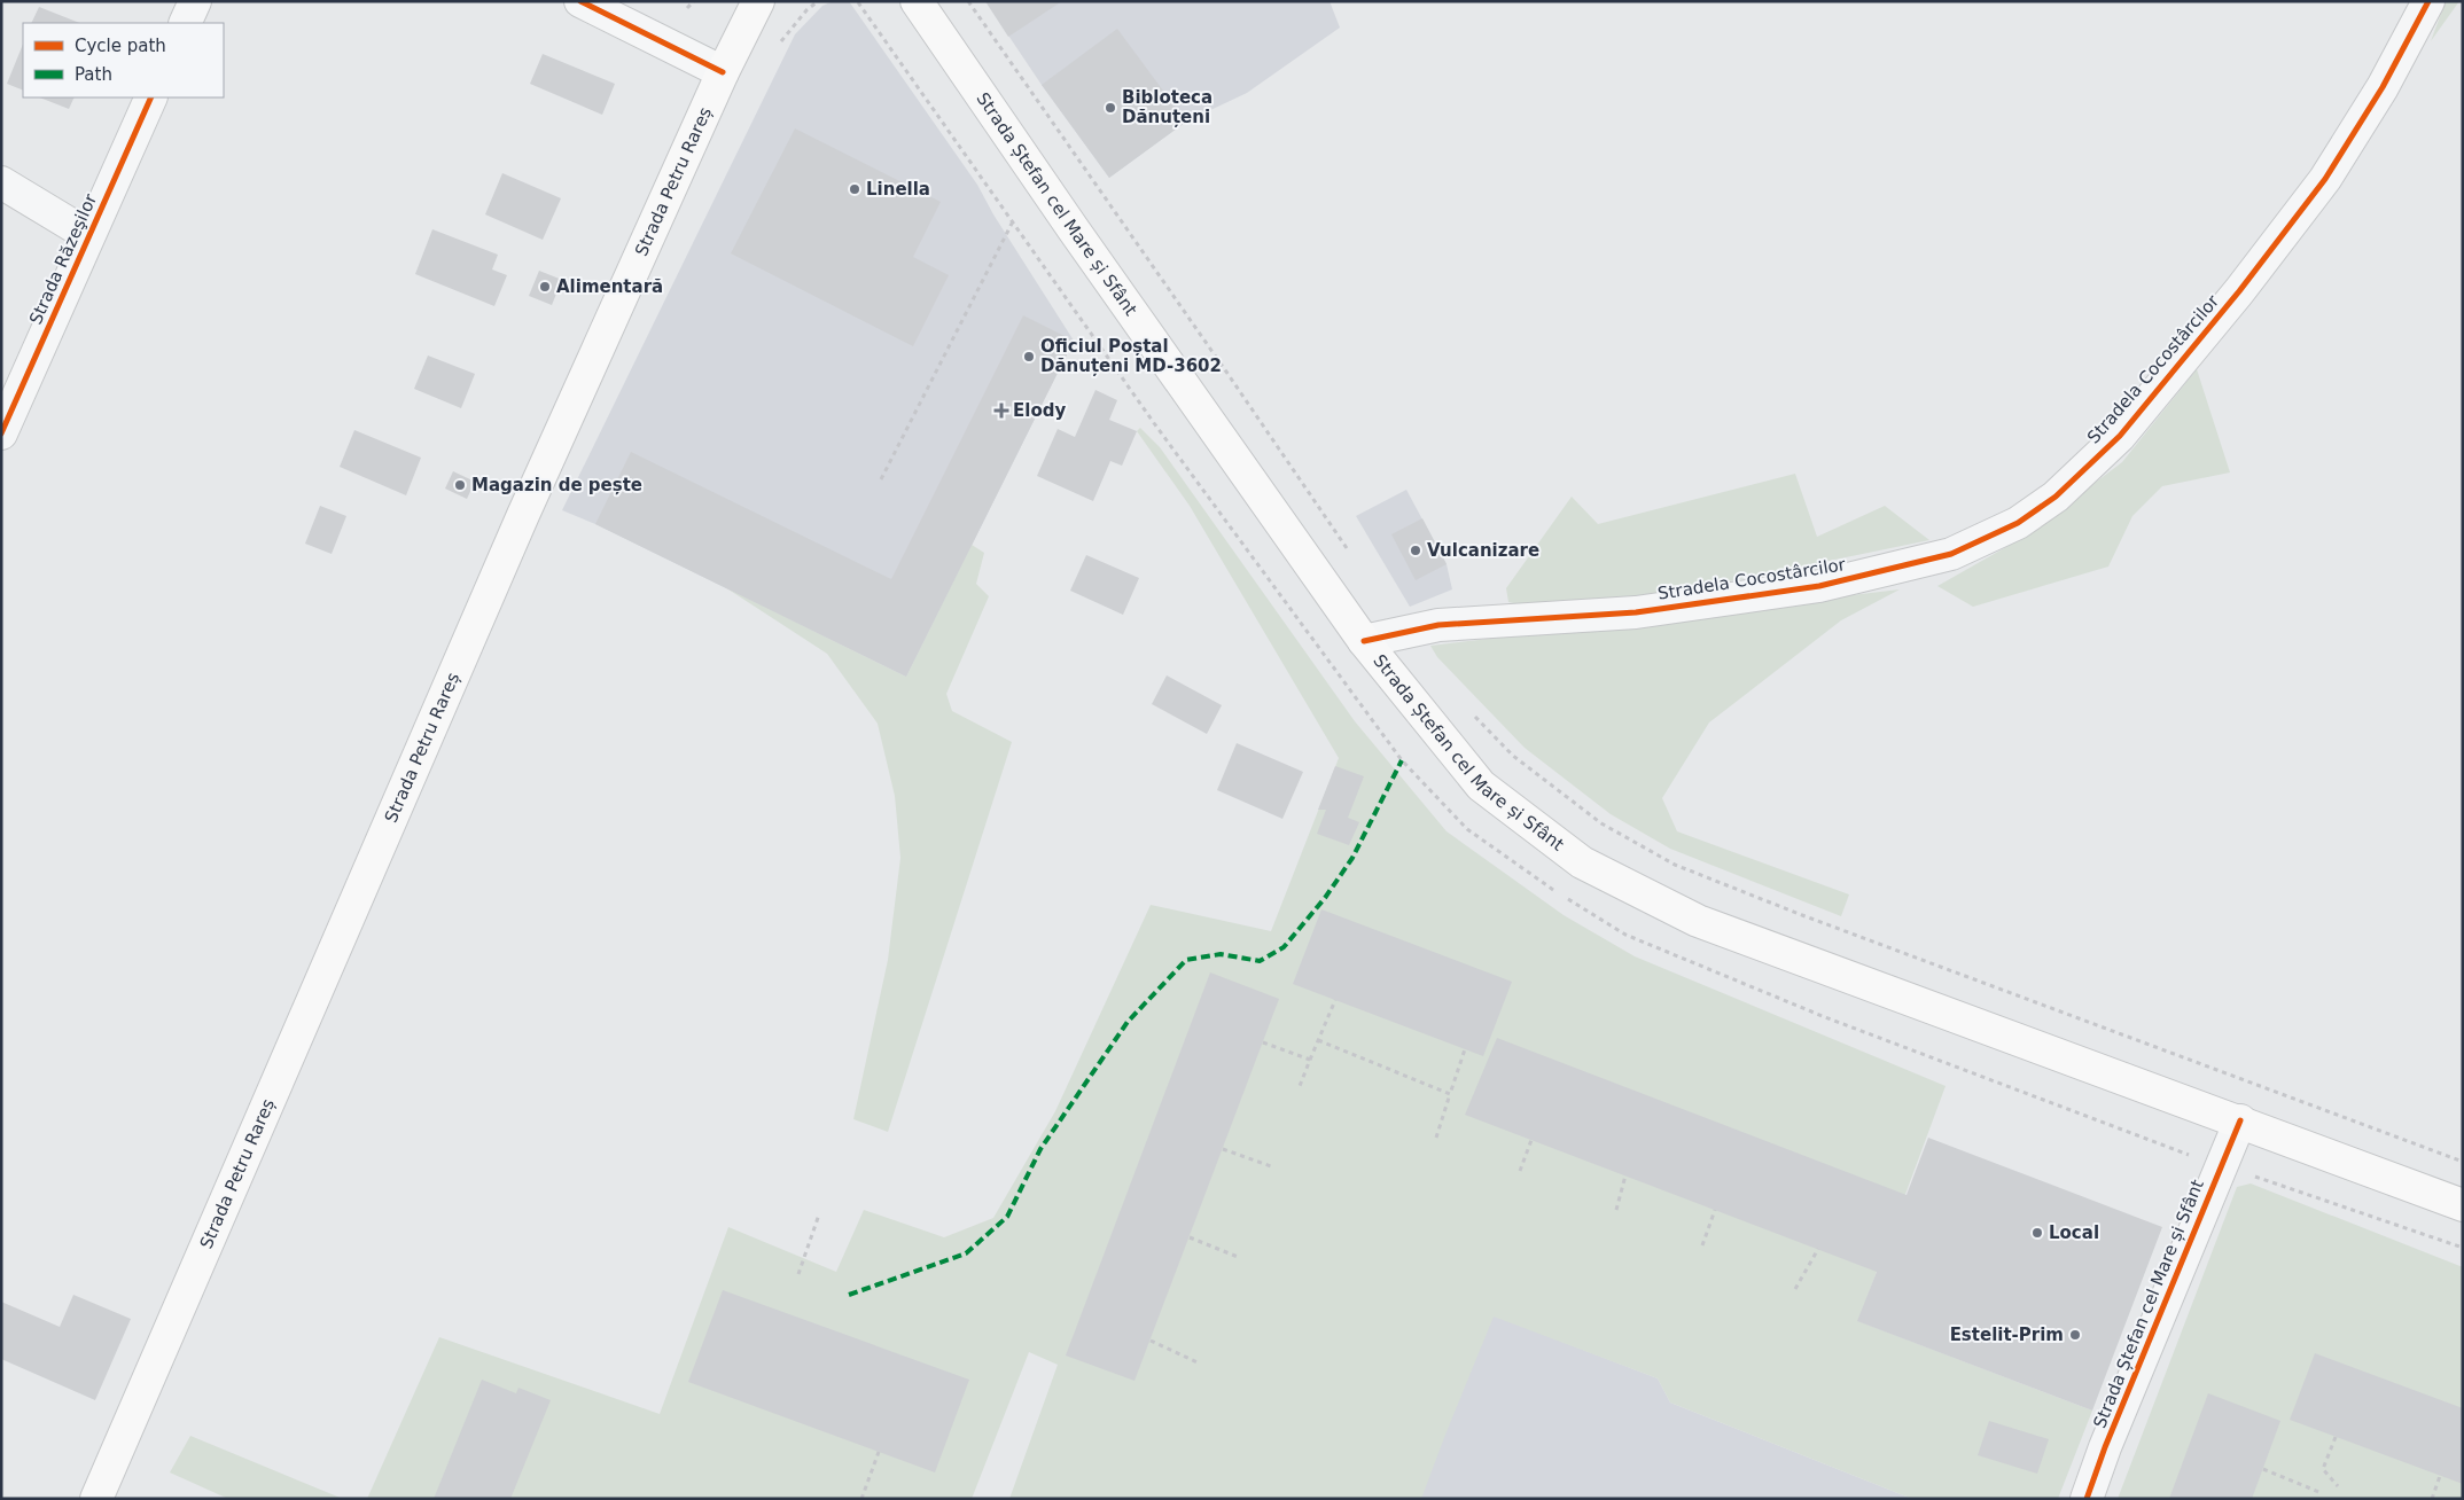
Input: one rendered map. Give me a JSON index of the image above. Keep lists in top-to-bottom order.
{
  "streets": {
    "main road": ["Strada Petru Rareș", "Strada Ștefan cel Mare și Sfânt"],
    "street": ["Strada Răzeşilor", "Stradela Cocostârcilor"]
  },
  "crossings": [
    ["Strada Ștefan cel Mare și Sfânt", "Stradela Cocostârcilor"]
  ],
  "places": {
    "other": [
      "Bibloteca Dănuțeni",
      "Linella",
      "Alimentară",
      "Oficiul Poștal Dănuțeni MD-3602",
      "Magazin de pește",
      "Vulcanizare",
      "Local",
      "Estelit-Prim"
    ],
    "health": ["Elody"]
  },
  "legend": ["Cycle path", "Path"]
}
